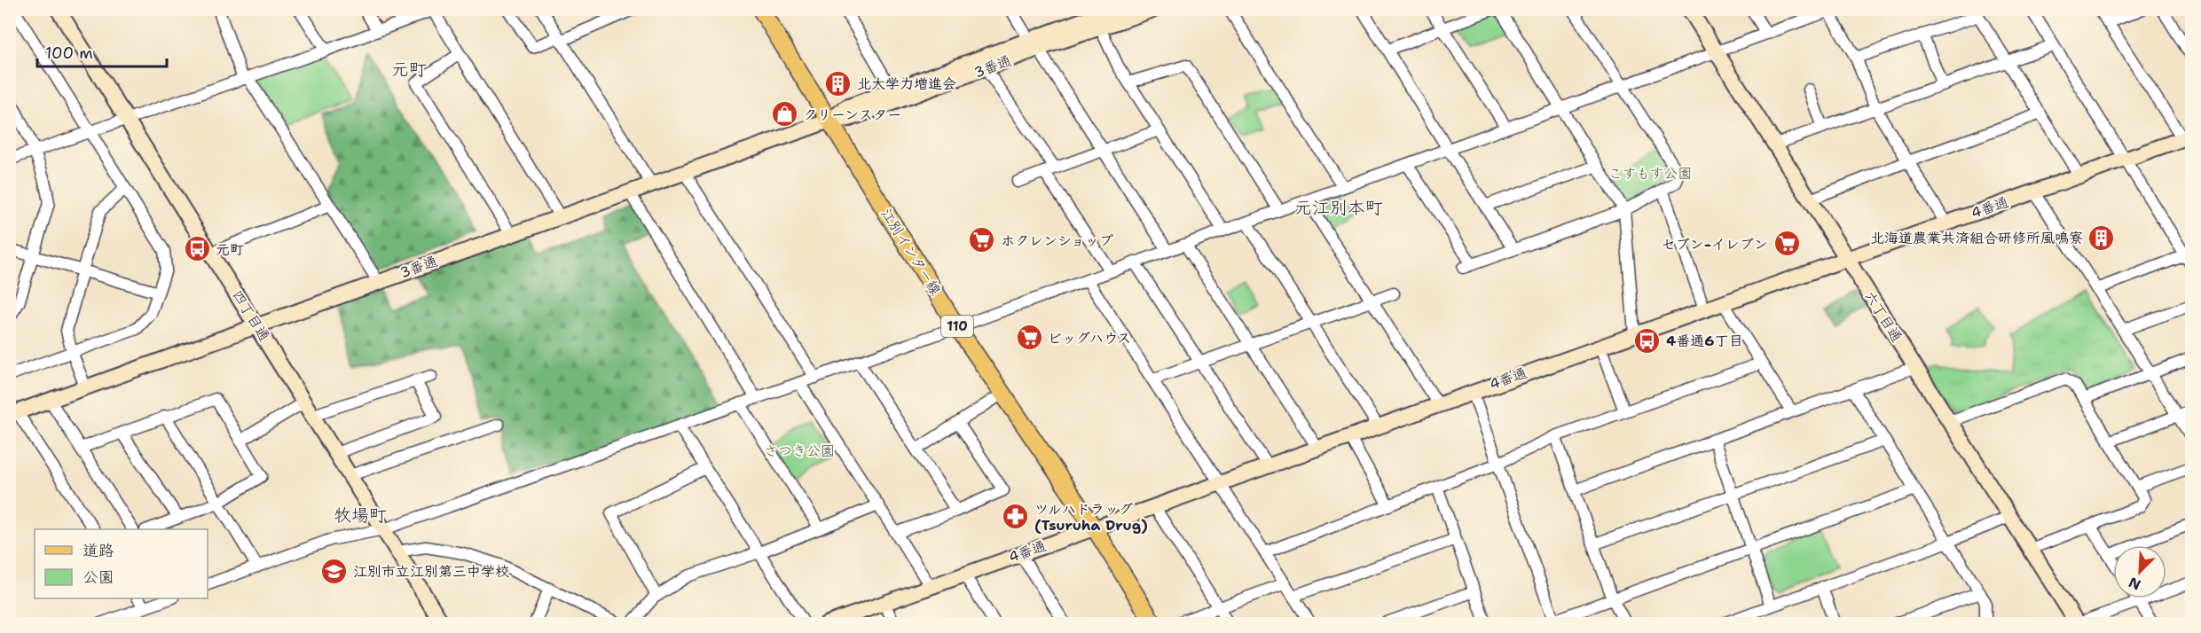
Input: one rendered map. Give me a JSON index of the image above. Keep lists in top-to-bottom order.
{
  "streets": {
    "main road": ["江別インター線", "110"],
    "street": [
      "3番通",
      "4番通",
      "四丁目通",
      "六丁目通"
    ]
  },
  "crossings": [
    ["3番通", "江別インター線"],
    ["3番通", "四丁目通"],
    ["4番通", "江別インター線"],
    ["4番通", "六丁目通"]
  ],
  "districts": ["元町", "元江別本町", "牧場町"],
  "parks": ["こすもす公園", "さつき公園"],
  "places": {
    "building": ["北大学力増進会", "北海道農業共済組合研修所風鳴寮"],
    "shop": ["クリーンスター"],
    "supermarket": ["ホクレンショップ", "セブン-イレブン", "ビッグハウス"],
    "bus stop": ["元町", "4番通6丁目"],
    "pharmacy": ["ツルハドラッグ (Tsuruha Drug)"],
    "school or university": ["江別市立江別第三中学校"]
  },
  "legend": ["道路", "公園"],
  "scale_bar": "100 m",
  "north": "bottom left"
}
